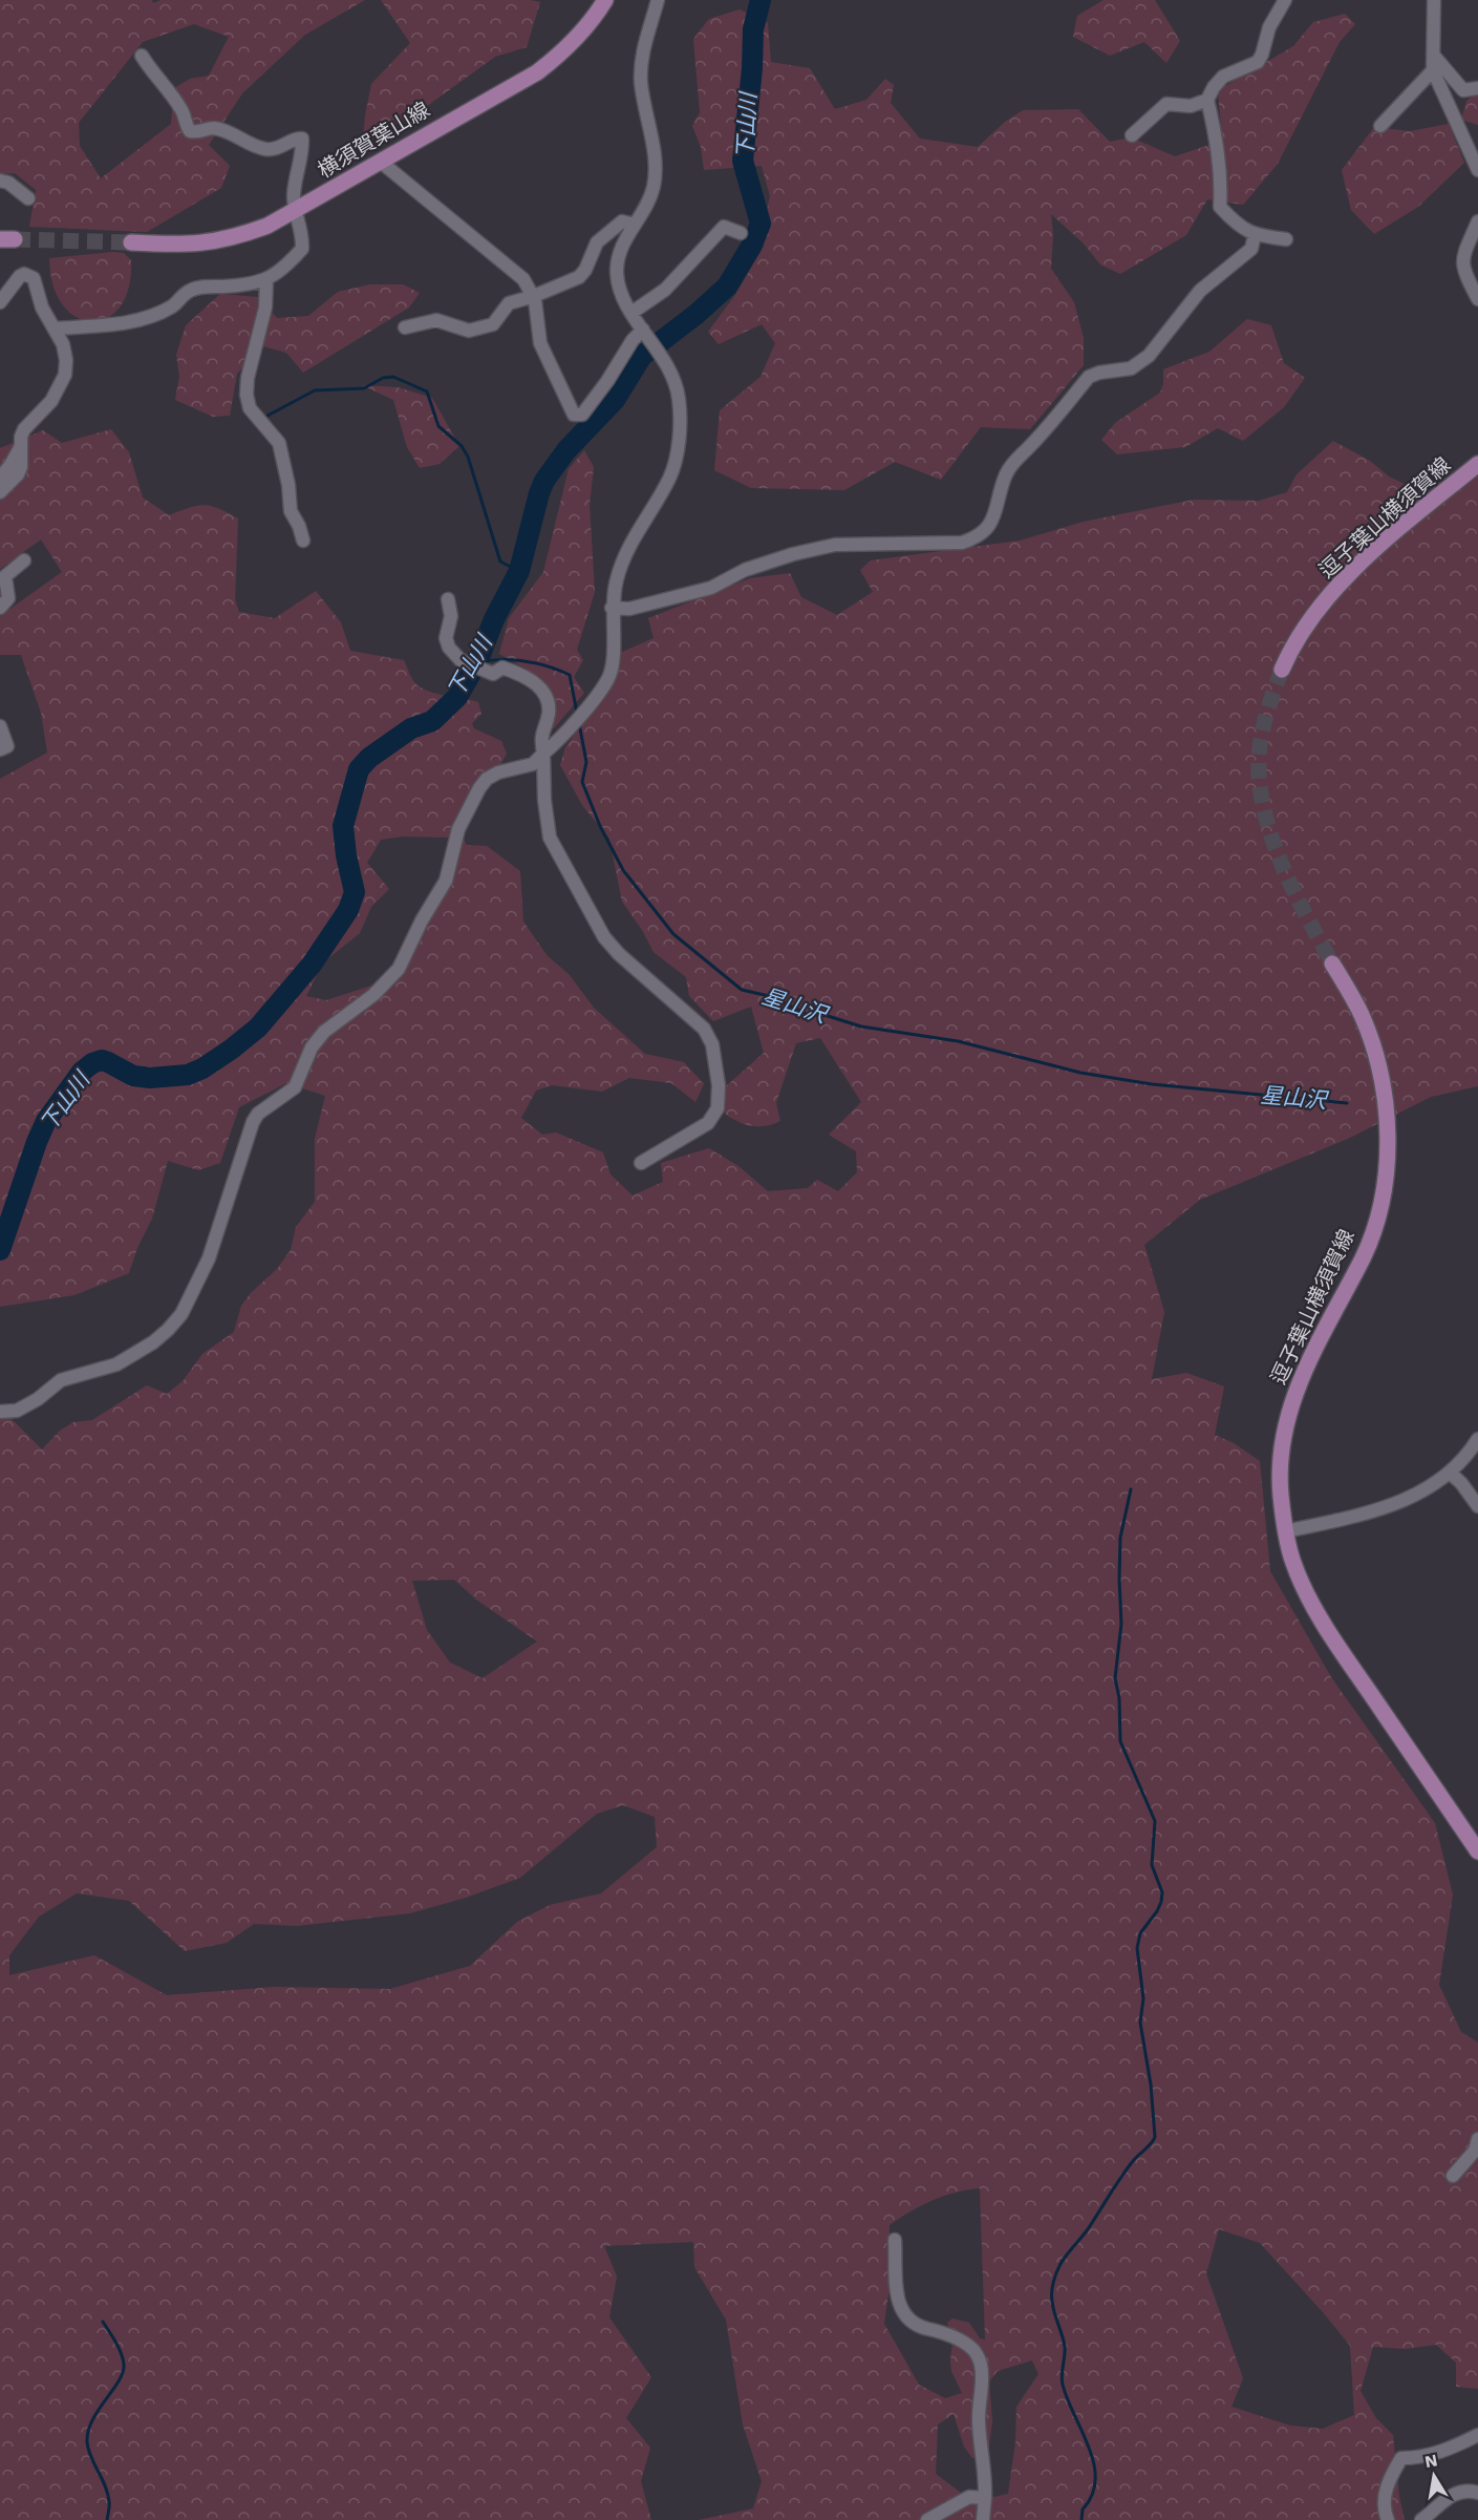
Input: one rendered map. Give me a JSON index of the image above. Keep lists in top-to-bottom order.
{
  "streets": {
    "main road": ["横須賀葉山線", "逗子葉山横須賀線"]
  },
  "water": ["下山川", "星山沢"],
  "north": "top"
}
